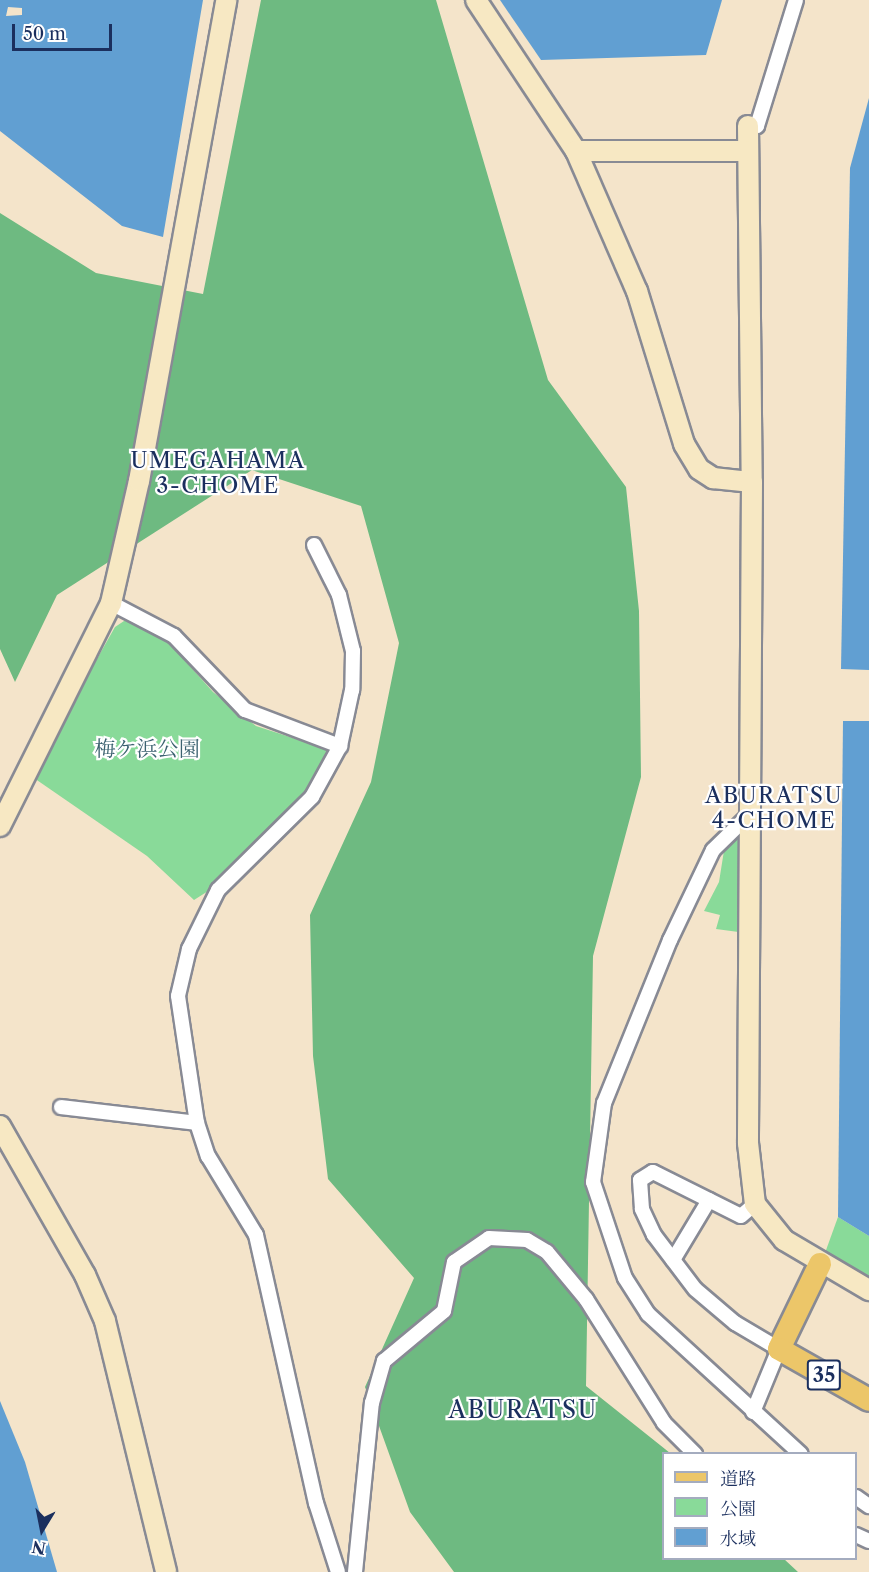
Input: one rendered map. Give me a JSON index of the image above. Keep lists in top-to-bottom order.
{
  "streets": {
    "main road": ["35"]
  },
  "districts": ["UMEGAHAMA 3-CHOME", "ABURATSU 4-CHOME", "ABURATSU"],
  "parks": ["梅ケ浜公園"],
  "legend": ["道路", "公園", "水域"],
  "scale_bar": "50 m",
  "north": "bottom"
}
